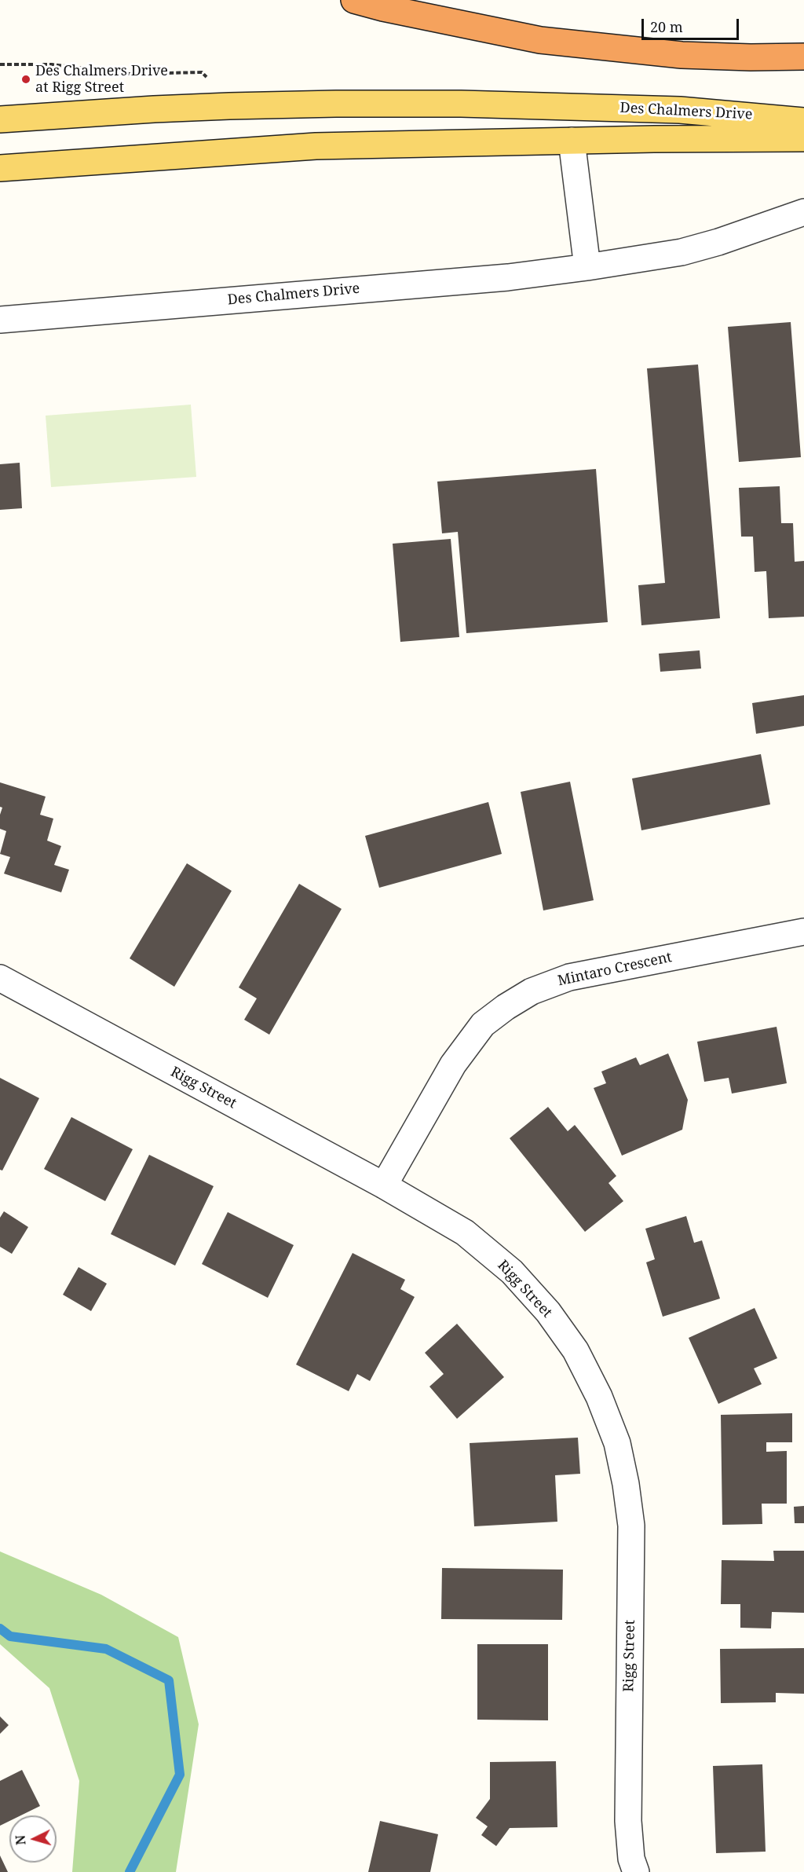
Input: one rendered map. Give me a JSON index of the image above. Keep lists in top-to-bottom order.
{
  "streets": {
    "main road": ["Des Chalmers Drive"],
    "street": ["Mintaro Crescent", "Rigg Street"]
  },
  "crossings": [
    ["Mintaro Crescent", "Rigg Street"]
  ],
  "places": ["Des Chalmers Drive at Rigg Street"],
  "scale_bar": "20 m",
  "north": "left"
}
